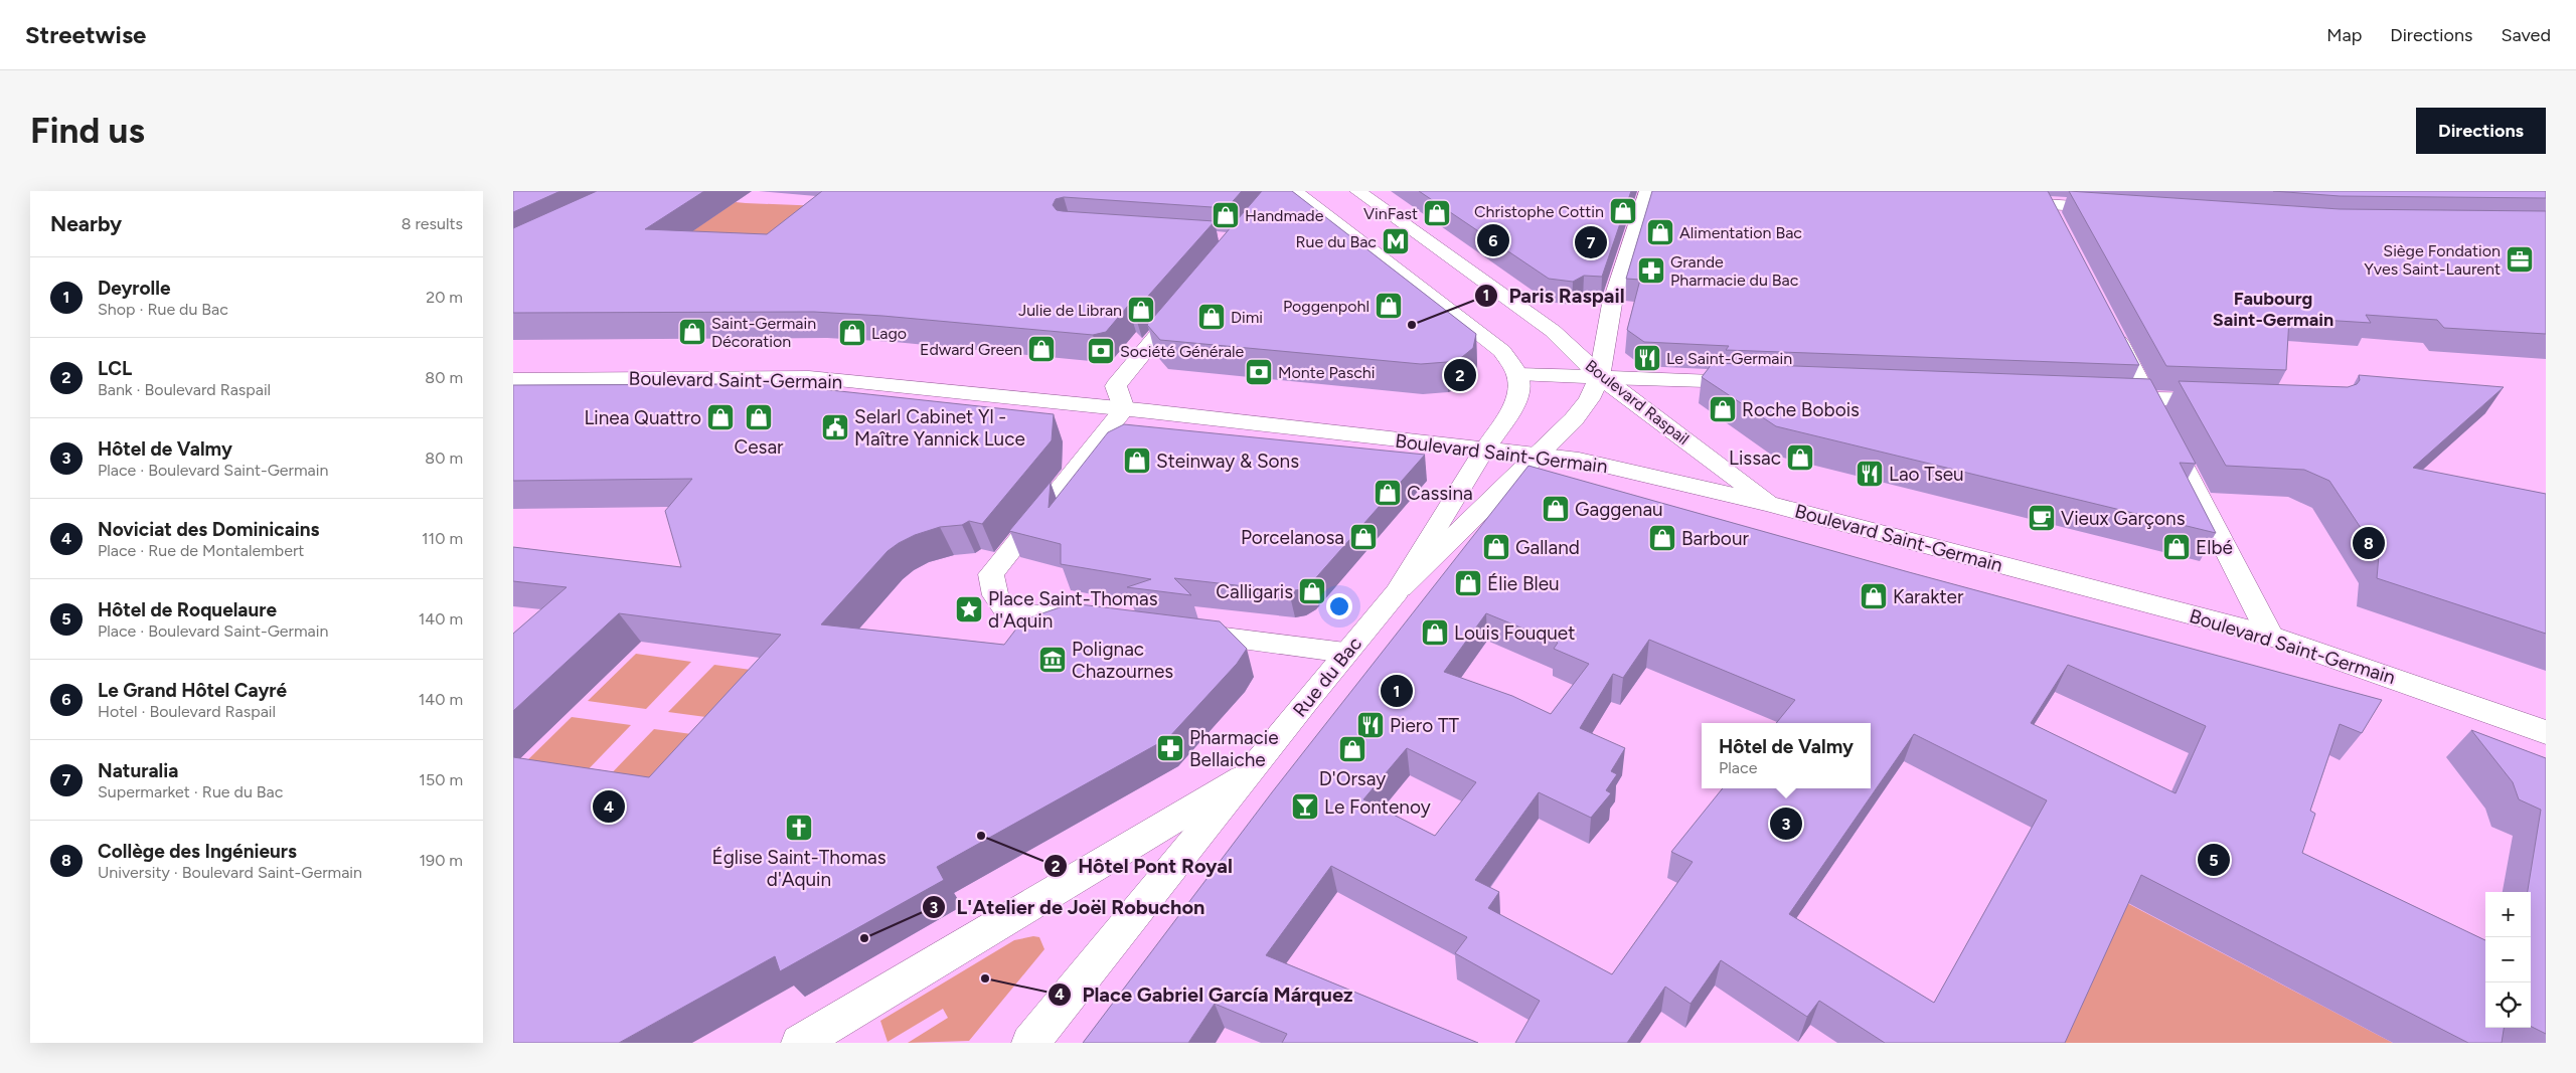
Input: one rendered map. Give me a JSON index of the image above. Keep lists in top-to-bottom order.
{
  "streets": {
    "main road": ["Boulevard Saint-Germain", "Boulevard Raspail", "Rue du Bac"]
  },
  "crossings": [
    ["Boulevard Saint-Germain", "Boulevard Raspail"],
    ["Boulevard Saint-Germain", "Rue du Bac"],
    ["Boulevard Raspail", "Rue du Bac"]
  ],
  "districts": ["Faubourg Saint-Germain"],
  "places": {
    "shop": [
      "Christophe Cottin",
      "VinFast",
      "Handmade",
      "Alimentation Bac",
      "Poggenpohl",
      "Julie de Libran",
      "Dimi",
      "Saint-Germain Décoration",
      "Lago",
      "Edward Green",
      "Roche Bobois",
      "Linea Quattro",
      "Cesar",
      "Lissac",
      "Steinway & Sons",
      "Cassina",
      "Gaggenau",
      "Porcelanosa",
      "Barbour",
      "Galland",
      "Elbé",
      "Élie Bleu",
      "Calligaris",
      "Karakter",
      "Louis Fouquet",
      "D'Orsay"
    ],
    "metro station": ["Rue du Bac"],
    "office": ["Siège Fondation Yves Saint-Laurent"],
    "pharmacy": ["Grande Pharmacie du Bac", "Pharmacie Bellaiche"],
    "other": [
      "Paris Raspail",
      "Hôtel Pont Royal",
      "L'Atelier de Joël Robuchon",
      "Place Gabriel García Márquez"
    ],
    "bank": ["Société Générale", "Monte Paschi"],
    "restaurant": ["Le Saint-Germain", "Lao Tseu", "Piero TT"],
    "public building": ["Selarl Cabinet Yl - Maître Yannick Luce"],
    "cafe": ["Vieux Garçons"],
    "place": ["Place Saint-Thomas d'Aquin"],
    "museum": ["Polignac Chazournes"],
    "bar": ["Le Fontenoy"],
    "church": ["Église Saint-Thomas d'Aquin"]
  },
  "page": {
    "header": "Streetwise",
    "nav": ["Map", "Directions", "Saved"],
    "buttons": "Directions",
    "title": "Find us",
    "heading": ["Nearby", "8 results"],
    "pins": [
      "6",
      "7",
      "2",
      "8",
      "1",
      "4",
      "3",
      "5"
    ],
    "list": [
      {
        "mark": "1",
        "name": "Deyrolle",
        "note": "Shop · Rue du Bac",
        "value": "20 m"
      },
      {
        "mark": "2",
        "name": "LCL",
        "note": "Bank · Boulevard Raspail",
        "value": "80 m"
      },
      {
        "mark": "3",
        "name": "Hôtel de Valmy",
        "note": "Place · Boulevard Saint-Germain",
        "value": "80 m"
      },
      {
        "mark": "4",
        "name": "Noviciat des Dominicains",
        "note": "Place · Rue de Montalembert",
        "value": "110 m"
      },
      {
        "mark": "5",
        "name": "Hôtel de Roquelaure",
        "note": "Place · Boulevard Saint-Germain",
        "value": "140 m"
      },
      {
        "mark": "6",
        "name": "Le Grand Hôtel Cayré",
        "note": "Hotel · Boulevard Raspail",
        "value": "140 m"
      },
      {
        "mark": "7",
        "name": "Naturalia",
        "note": "Supermarket · Rue du Bac",
        "value": "150 m"
      },
      {
        "mark": "8",
        "name": "Collège des Ingénieurs",
        "note": "University · Boulevard Saint-Germain",
        "value": "190 m"
      }
    ],
    "popup": ["Hôtel de Valmy", "Place"],
    "map_buttons": ["+", "−"]
  }
}
